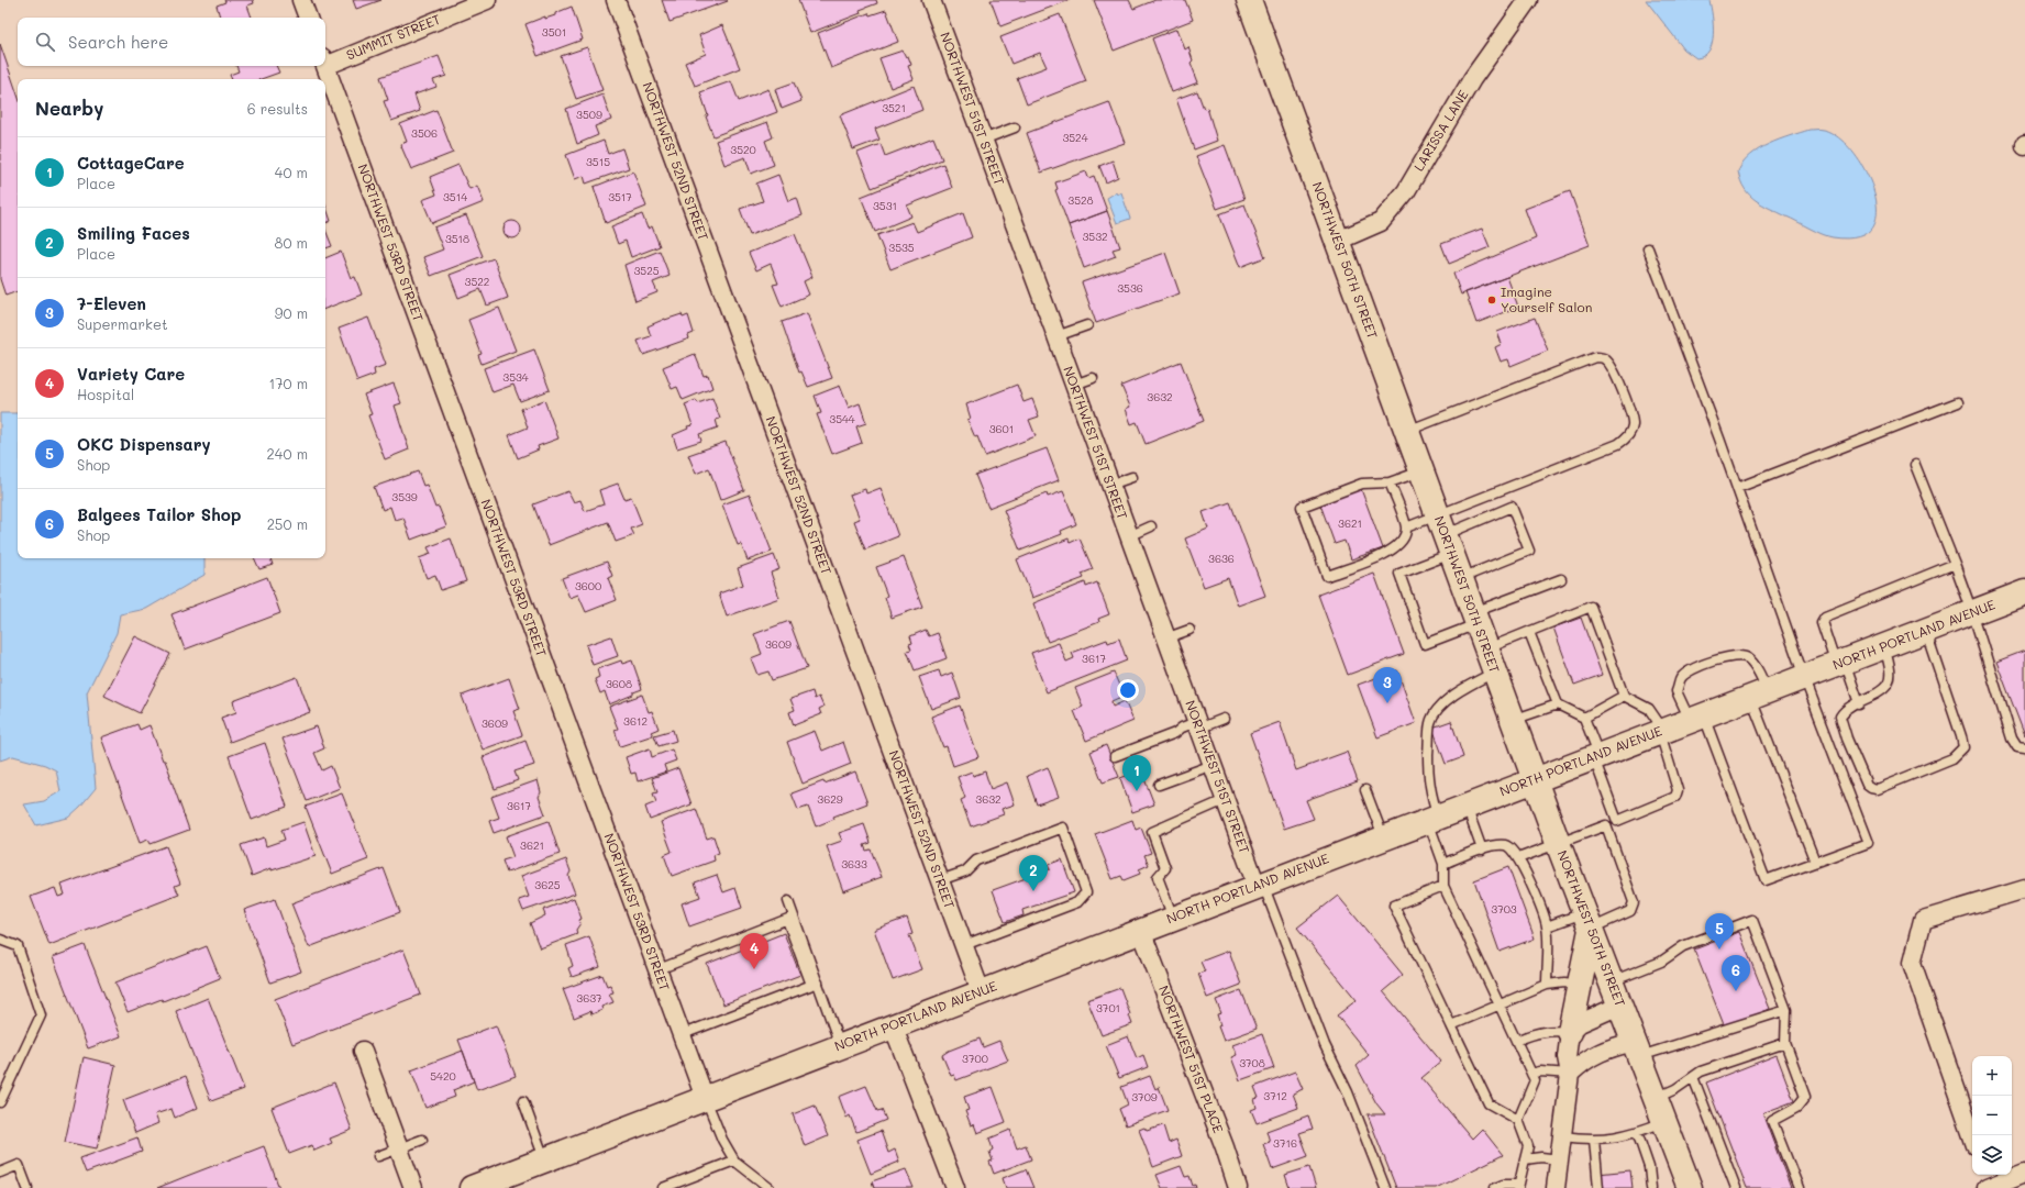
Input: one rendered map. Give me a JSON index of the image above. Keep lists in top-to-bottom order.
{
  "streets": {
    "main road": ["NORTHWEST 50TH STREET", "NORTH PORTLAND AVENUE"],
    "street": [
      "SUMMIT STREET",
      "NORTHWEST 51ST STREET",
      "LARISSA LANE",
      "NORTHWEST 52ND STREET",
      "NORTHWEST 53RD STREET",
      "NORTHWEST 51ST PLACE"
    ]
  },
  "crossings": [
    ["NORTHWEST 51ST STREET", "NORTH PORTLAND AVENUE"],
    ["LARISSA LANE", "NORTHWEST 50TH STREET"],
    ["NORTHWEST 52ND STREET", "NORTH PORTLAND AVENUE"],
    ["NORTHWEST 53RD STREET", "NORTH PORTLAND AVENUE"],
    ["NORTHWEST 50TH STREET", "NORTH PORTLAND AVENUE"],
    ["NORTH PORTLAND AVENUE", "NORTHWEST 51ST PLACE"]
  ],
  "places": ["Imagine Yourself Salon"],
  "house_numbers": [
    "3501",
    "3521",
    "3509",
    "3506",
    "3524",
    "3520",
    "3515",
    "3514",
    "3517",
    "3528",
    "3531",
    "3532",
    "3518",
    "3535",
    "3525",
    "3522",
    "3536",
    "3534",
    "3632",
    "3544",
    "3601",
    "3539",
    "3621",
    "3636",
    "3600",
    "3609",
    "3617",
    "3608",
    "3612",
    "3609",
    "3629",
    "3632",
    "3617",
    "3621",
    "3633",
    "3625",
    "3703",
    "3637",
    "3701",
    "3700",
    "3708",
    "5420",
    "3712",
    "3709",
    "3716"
  ],
  "page": {
    "search": "Search here",
    "heading": ["Nearby", "6 results"],
    "list": [
      {
        "mark": "1",
        "name": "CottageCare",
        "note": "Place",
        "value": "40 m"
      },
      {
        "mark": "2",
        "name": "Smiling Faces",
        "note": "Place",
        "value": "80 m"
      },
      {
        "mark": "3",
        "name": "7-Eleven",
        "note": "Supermarket",
        "value": "90 m"
      },
      {
        "mark": "4",
        "name": "Variety Care",
        "note": "Hospital",
        "value": "170 m"
      },
      {
        "mark": "5",
        "name": "OKC Dispensary",
        "note": "Shop",
        "value": "240 m"
      },
      {
        "mark": "6",
        "name": "Balgees Tailor Shop",
        "note": "Shop",
        "value": "250 m"
      }
    ],
    "pins": [
      "3",
      "1",
      "2",
      "5",
      "4",
      "6"
    ],
    "map_buttons": ["+", "−"]
  }
}
